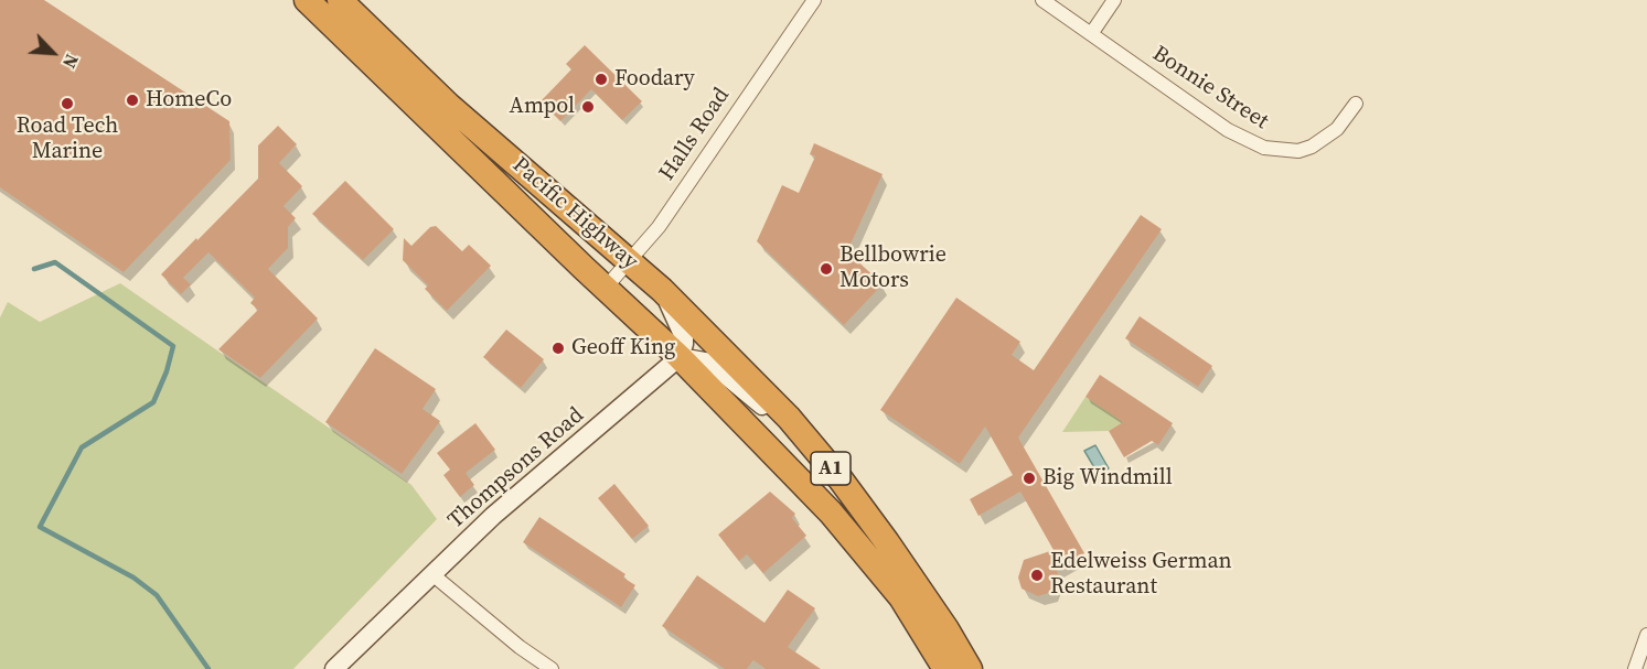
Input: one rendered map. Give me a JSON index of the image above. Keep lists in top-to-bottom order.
{
  "streets": {
    "highway": ["Pacific Highway", "A1"],
    "street": ["Bonnie Street", "Halls Road", "Thompsons Road"]
  },
  "crossings": [
    ["Halls Road", "Pacific Highway"],
    ["Pacific Highway", "Thompsons Road"]
  ],
  "places": [
    "Foodary",
    "HomeCo",
    "Road Tech Marine",
    "Ampol",
    "Bellbowrie Motors",
    "Geoff King",
    "Big Windmill",
    "Edelweiss German Restaurant"
  ],
  "north": "bottom right"
}
